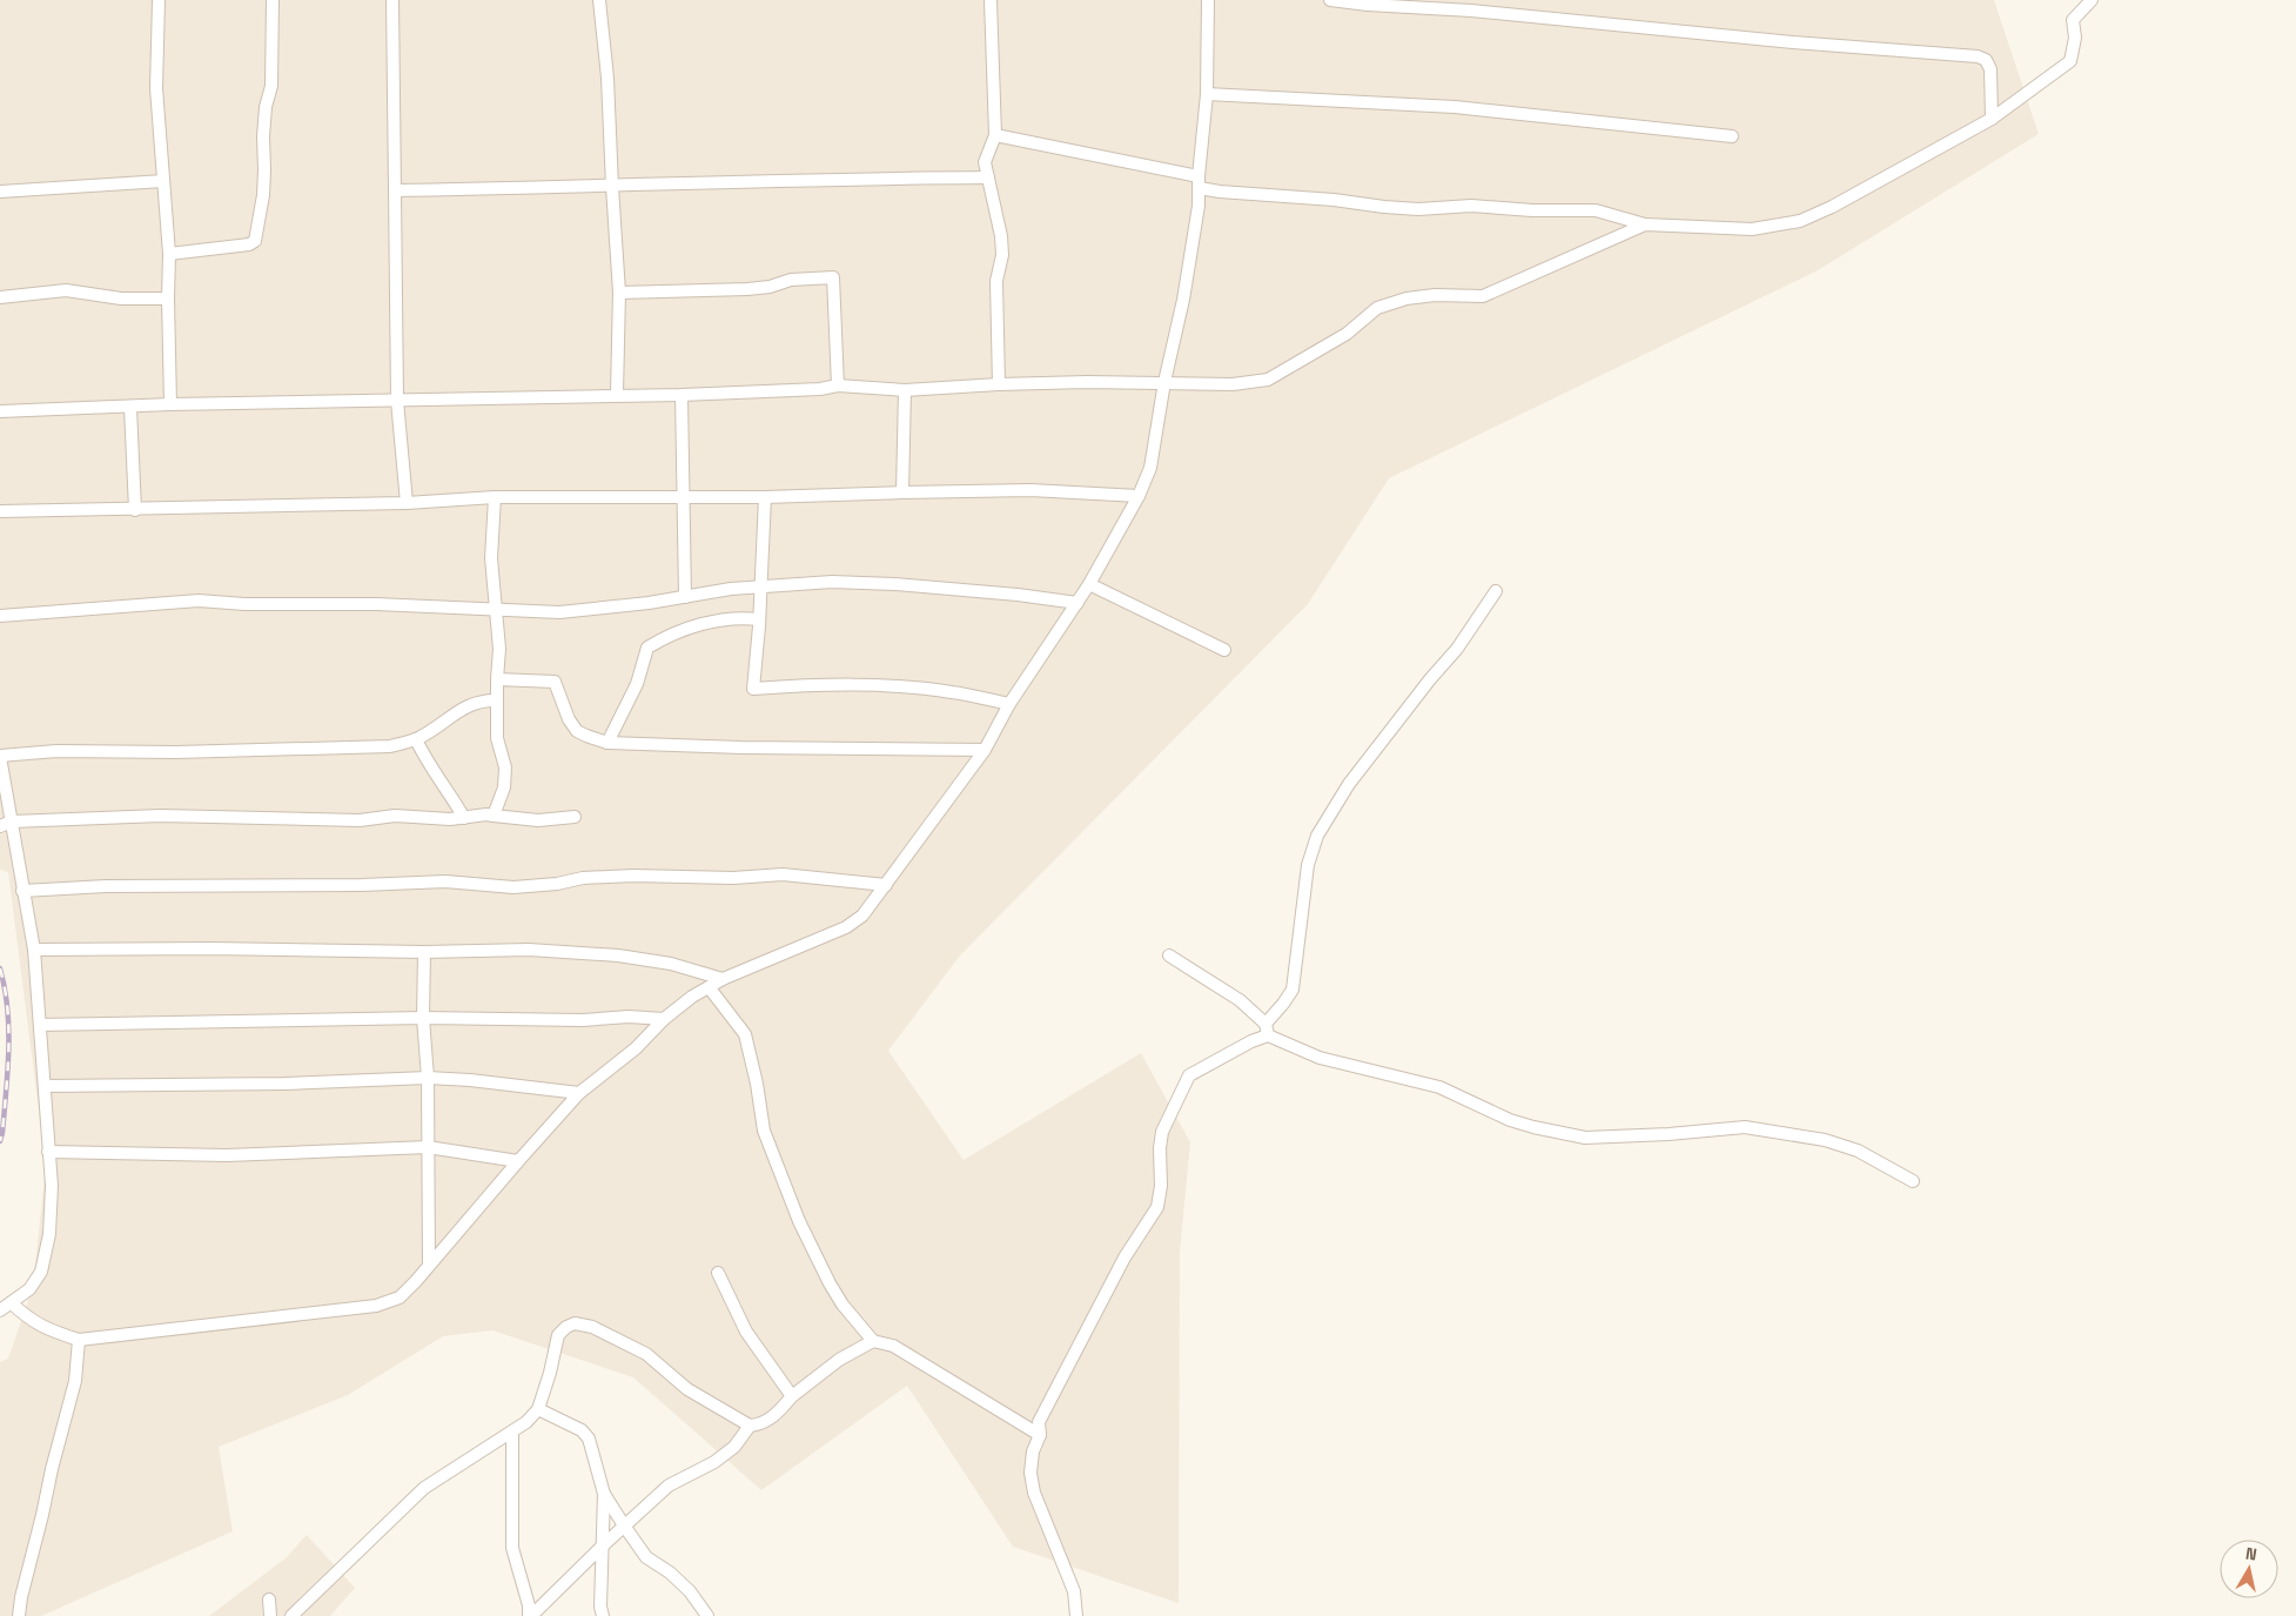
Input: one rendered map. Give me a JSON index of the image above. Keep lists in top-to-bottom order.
{
  "north": "top"
}
